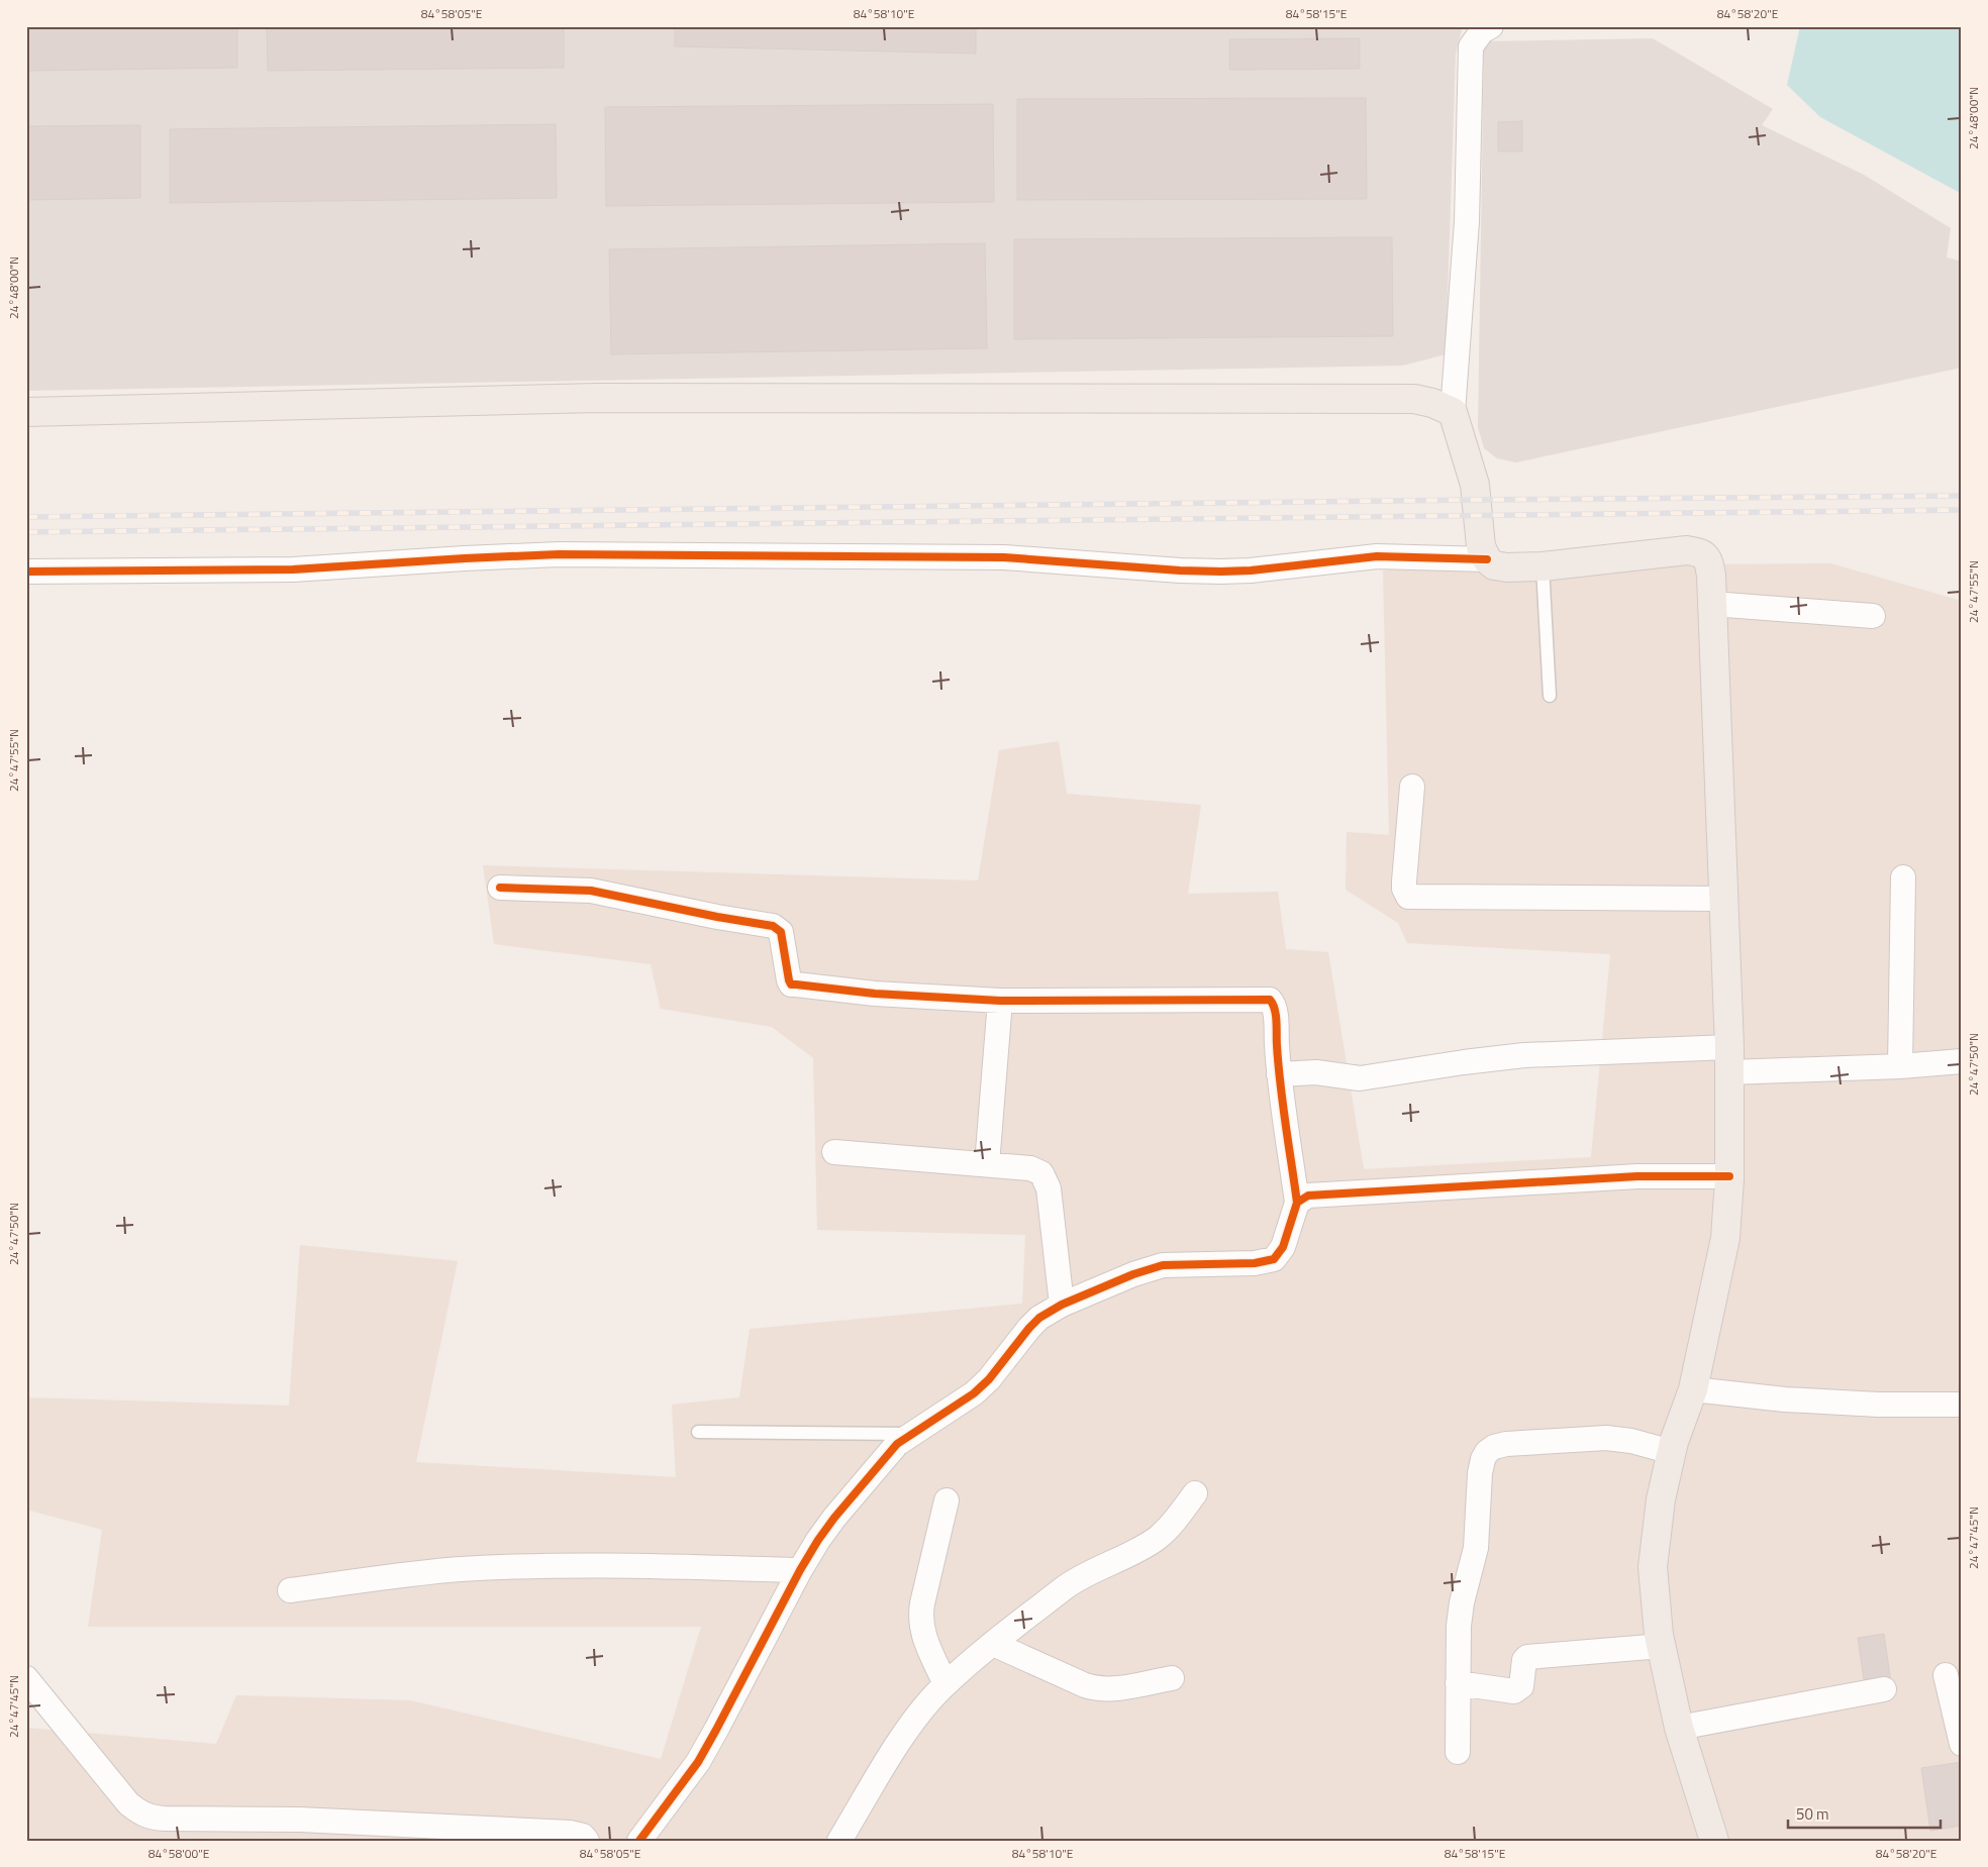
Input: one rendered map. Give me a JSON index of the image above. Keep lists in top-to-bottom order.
{
  "scale_bar": "50 m",
  "coordinates": [
    "84°58'05\"E",
    "84°58'10\"E",
    "84°58'15\"E",
    "84°58'20\"E",
    "24°48'00\"N",
    "24°47'55\"N",
    "24°47'50\"N",
    "24°47'45\"N",
    "84°58'00\"E"
  ]
}
